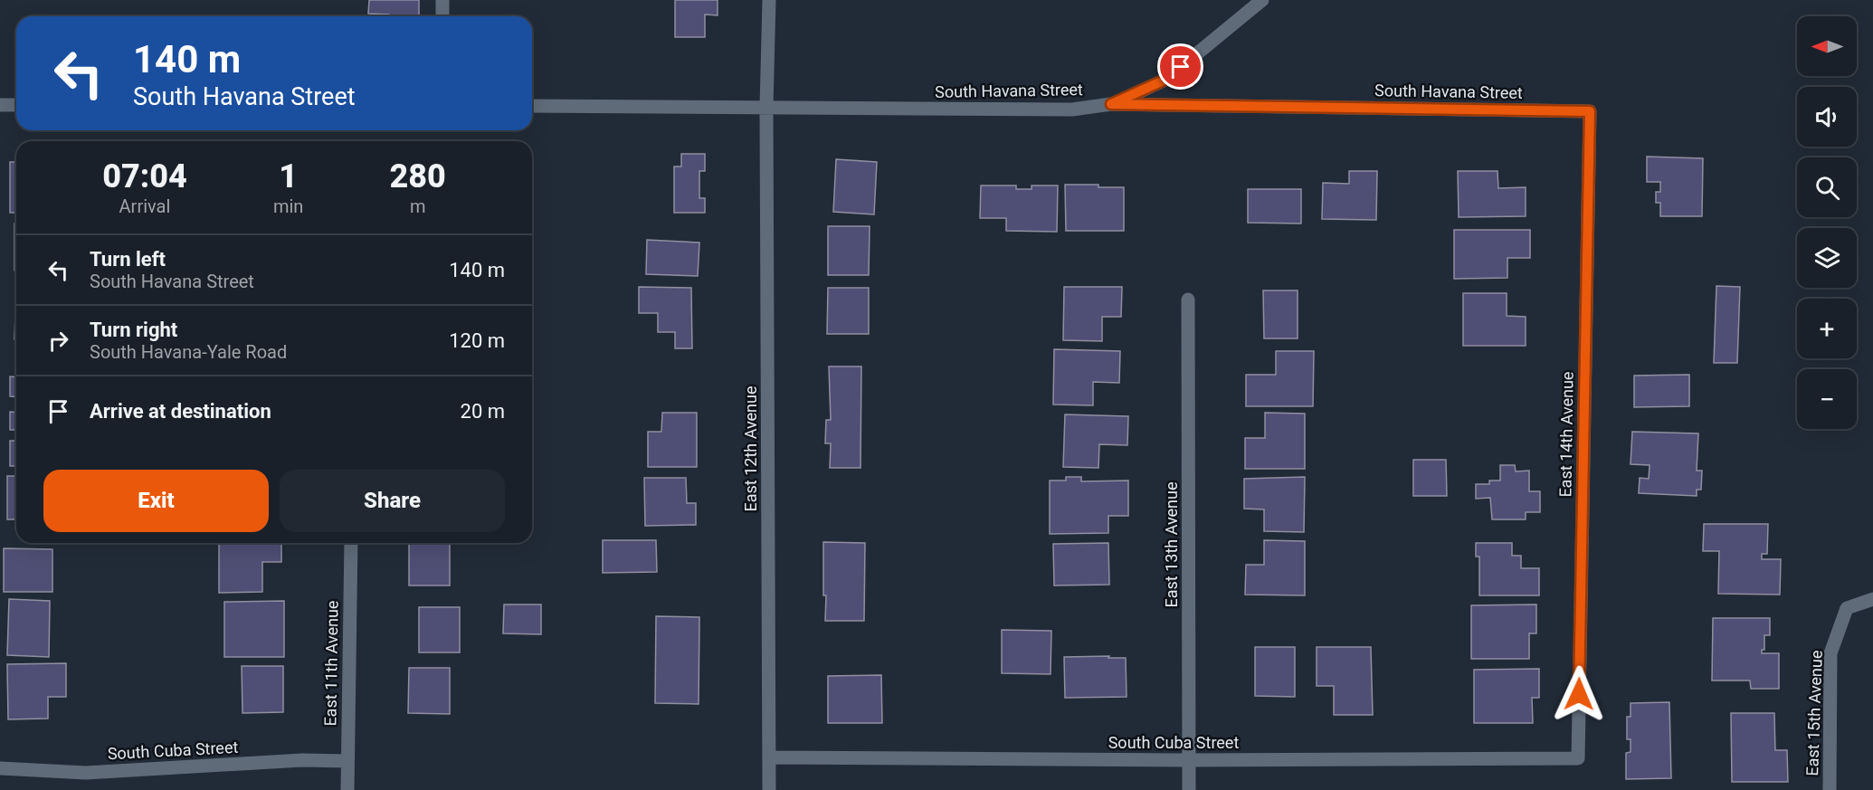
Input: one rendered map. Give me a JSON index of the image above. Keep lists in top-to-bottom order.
{
  "streets": {
    "street": [
      "South Havana Street",
      "East 14th Avenue",
      "East 12th Avenue",
      "East 13th Avenue",
      "East 11th Avenue",
      "East 15th Avenue",
      "South Cuba Street"
    ]
  },
  "crossings": [
    ["South Havana Street", "East 14th Avenue"],
    ["South Havana Street", "East 12th Avenue"],
    ["East 14th Avenue", "South Cuba Street"],
    ["East 12th Avenue", "South Cuba Street"],
    ["East 13th Avenue", "South Cuba Street"],
    ["East 11th Avenue", "South Cuba Street"]
  ],
  "north": "left",
  "page": {
    "map_buttons": ["+", "−"],
    "turn": ["140 m", "South Havana Street"],
    "eta": [
      "07:04",
      "Arrival",
      "1",
      "min",
      "280",
      "m"
    ],
    "list": [
      {
        "name": "Turn left",
        "note": "South Havana Street",
        "value": "140 m"
      },
      {
        "name": "Turn right",
        "note": "South Havana-Yale Road",
        "value": "120 m"
      },
      {
        "name": "Arrive at destination",
        "value": "20 m"
      }
    ],
    "buttons": ["Exit", "Share"]
  }
}
